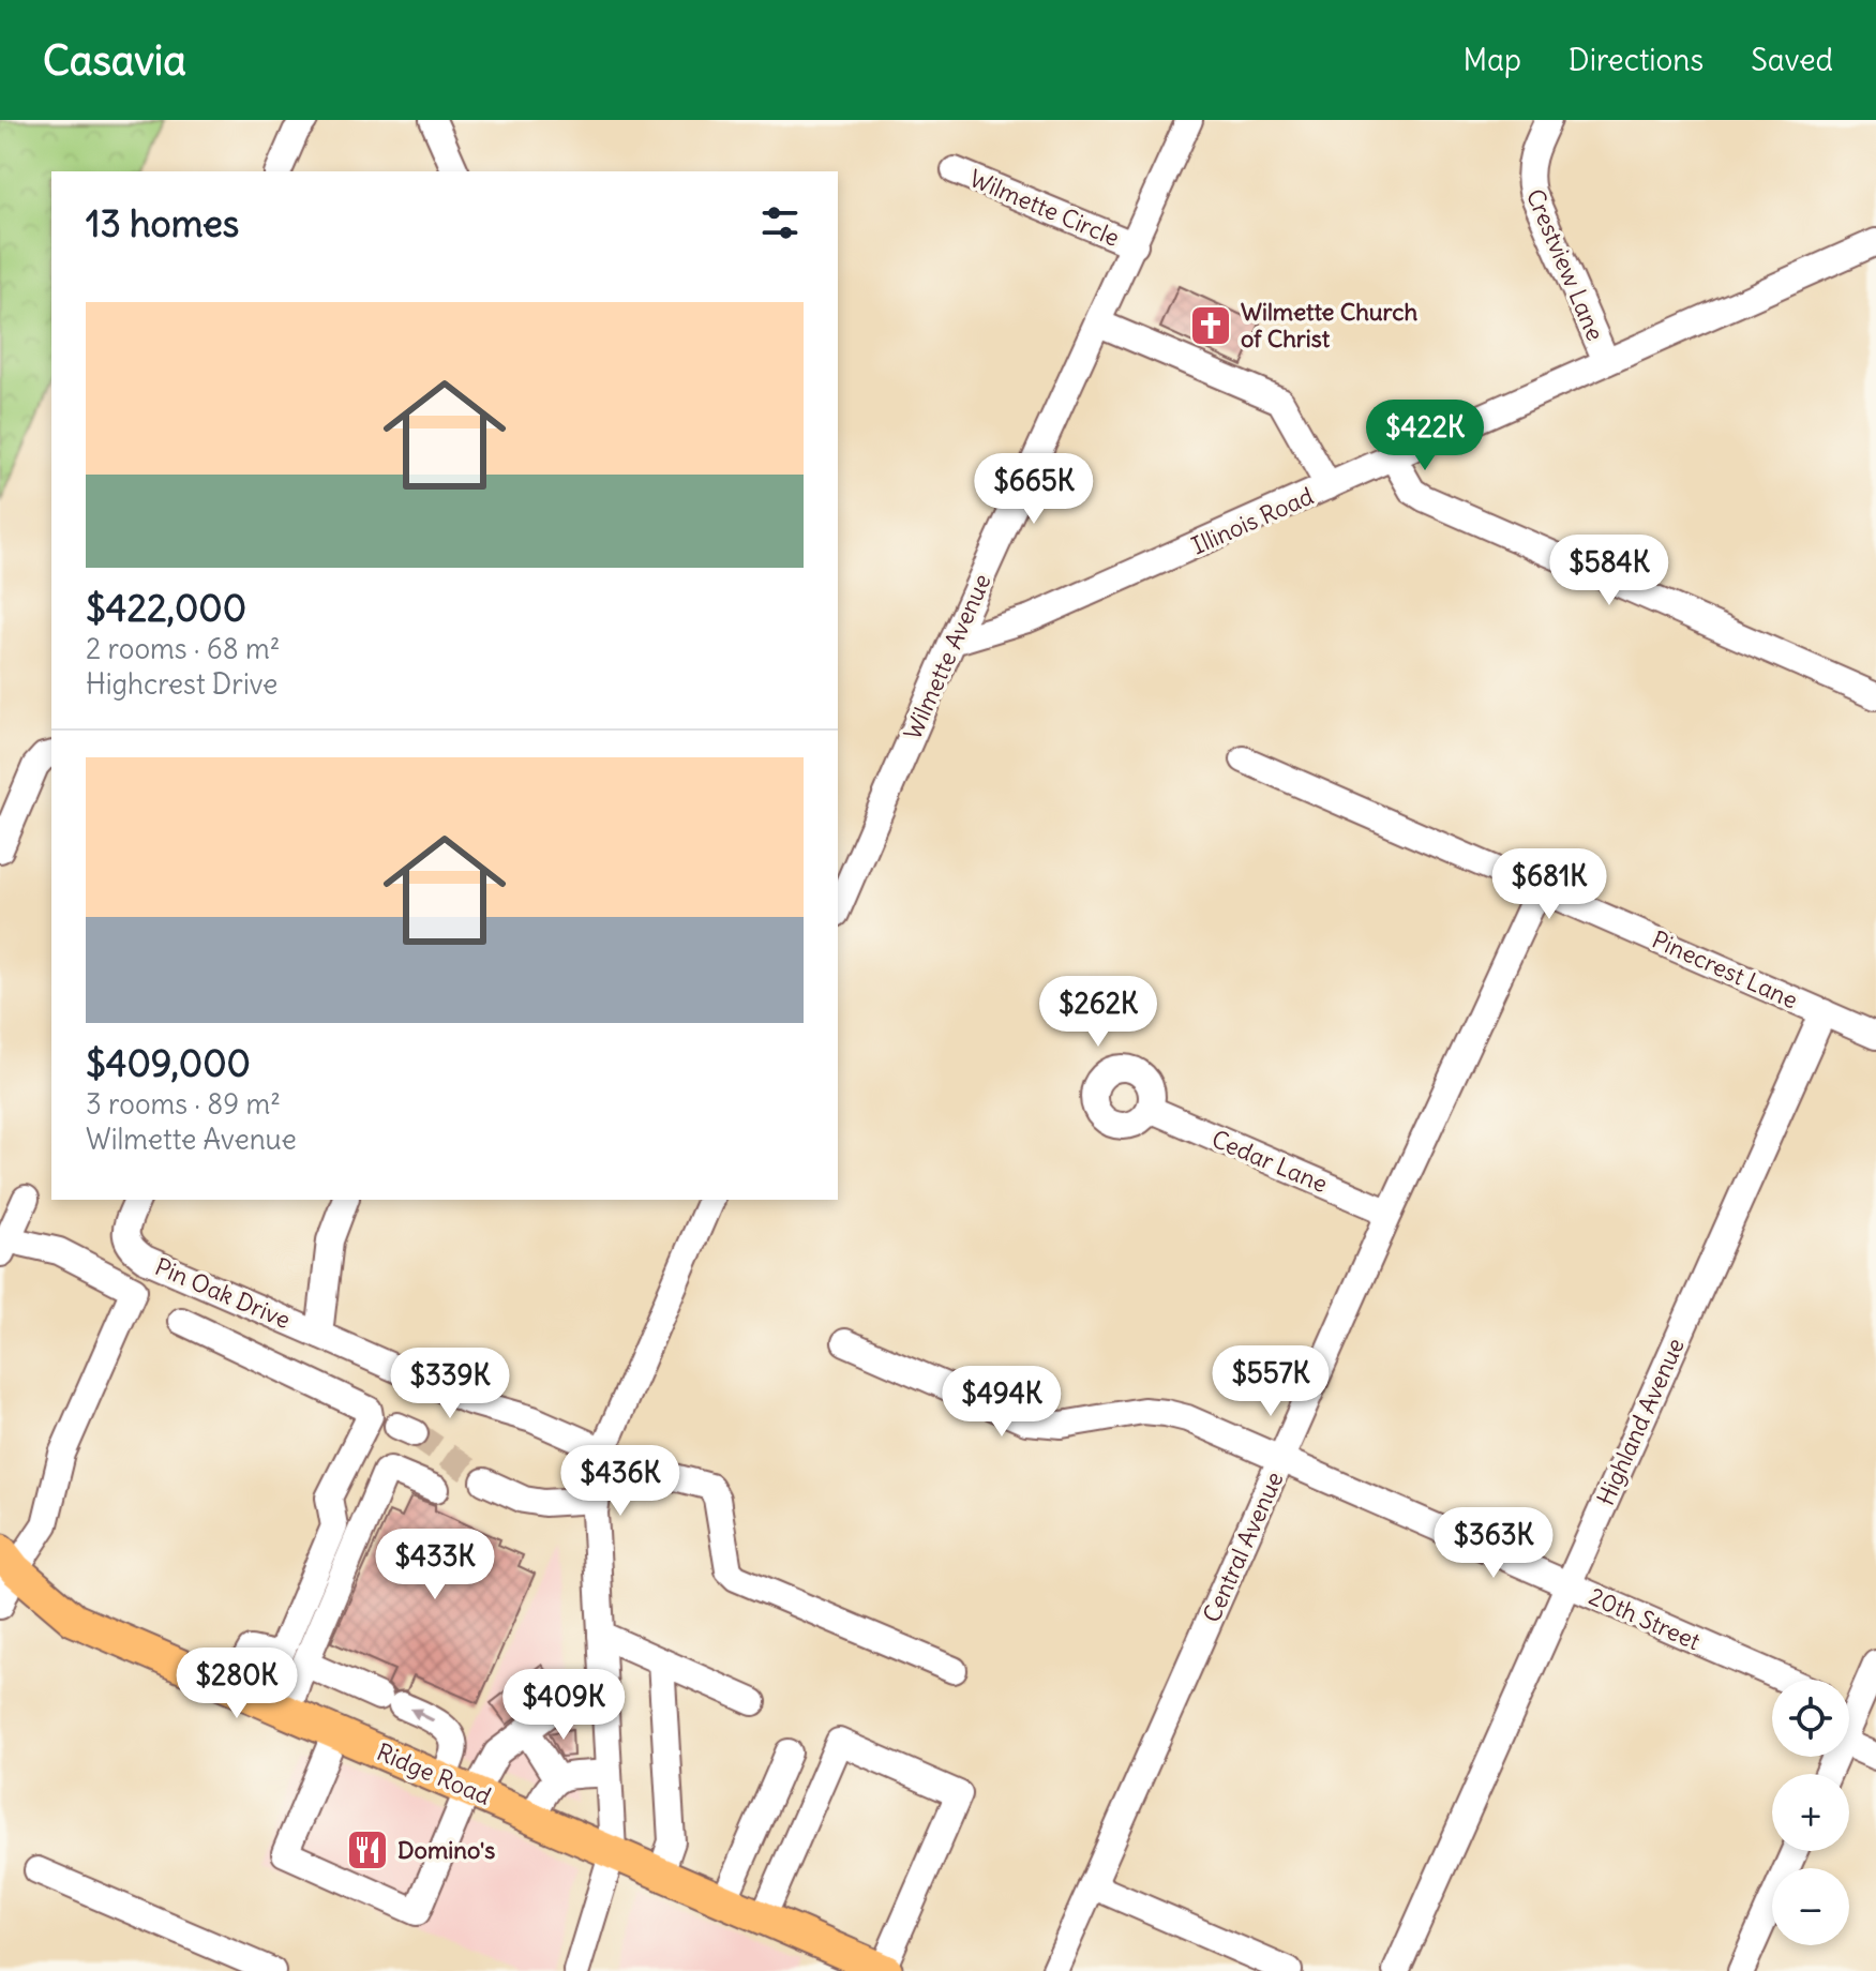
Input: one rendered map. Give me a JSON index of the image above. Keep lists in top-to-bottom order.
{
  "streets": {
    "main road": ["Ridge Road"],
    "street": [
      "Wilmette Circle",
      "Crestview Lane",
      "Illinois Road",
      "Wilmette Avenue",
      "Pinecrest Lane",
      "Cedar Lane",
      "Pin Oak Drive",
      "Highland Avenue",
      "Central Avenue",
      "20th Street"
    ]
  },
  "crossings": [
    ["Wilmette Circle", "Wilmette Avenue"],
    ["Crestview Lane", "Illinois Road"],
    ["Illinois Road", "Wilmette Avenue"],
    ["Pinecrest Lane", "Highland Avenue"],
    ["Pinecrest Lane", "Central Avenue"],
    ["Cedar Lane", "Central Avenue"],
    ["Highland Avenue", "20th Street"],
    ["Central Avenue", "20th Street"]
  ],
  "places": {
    "church": ["Wilmette Church of Christ"],
    "restaurant": ["Domino's"]
  },
  "page": {
    "header": "Casavia",
    "nav": ["Map", "Directions", "Saved"],
    "heading": "13 homes",
    "list": [
      {
        "name": "$422,000",
        "note": "2 rooms · 68 m² · Highcrest Drive"
      },
      {
        "name": "$409,000",
        "note": "3 rooms · 89 m² · Wilmette Avenue"
      }
    ],
    "price": [
      "$422K",
      "$665K",
      "$584K",
      "$681K",
      "$262K",
      "$557K",
      "$339K",
      "$494K",
      "$436K",
      "$363K",
      "$433K",
      "$280K",
      "$409K"
    ],
    "map_buttons": ["+", "−"]
  }
}
